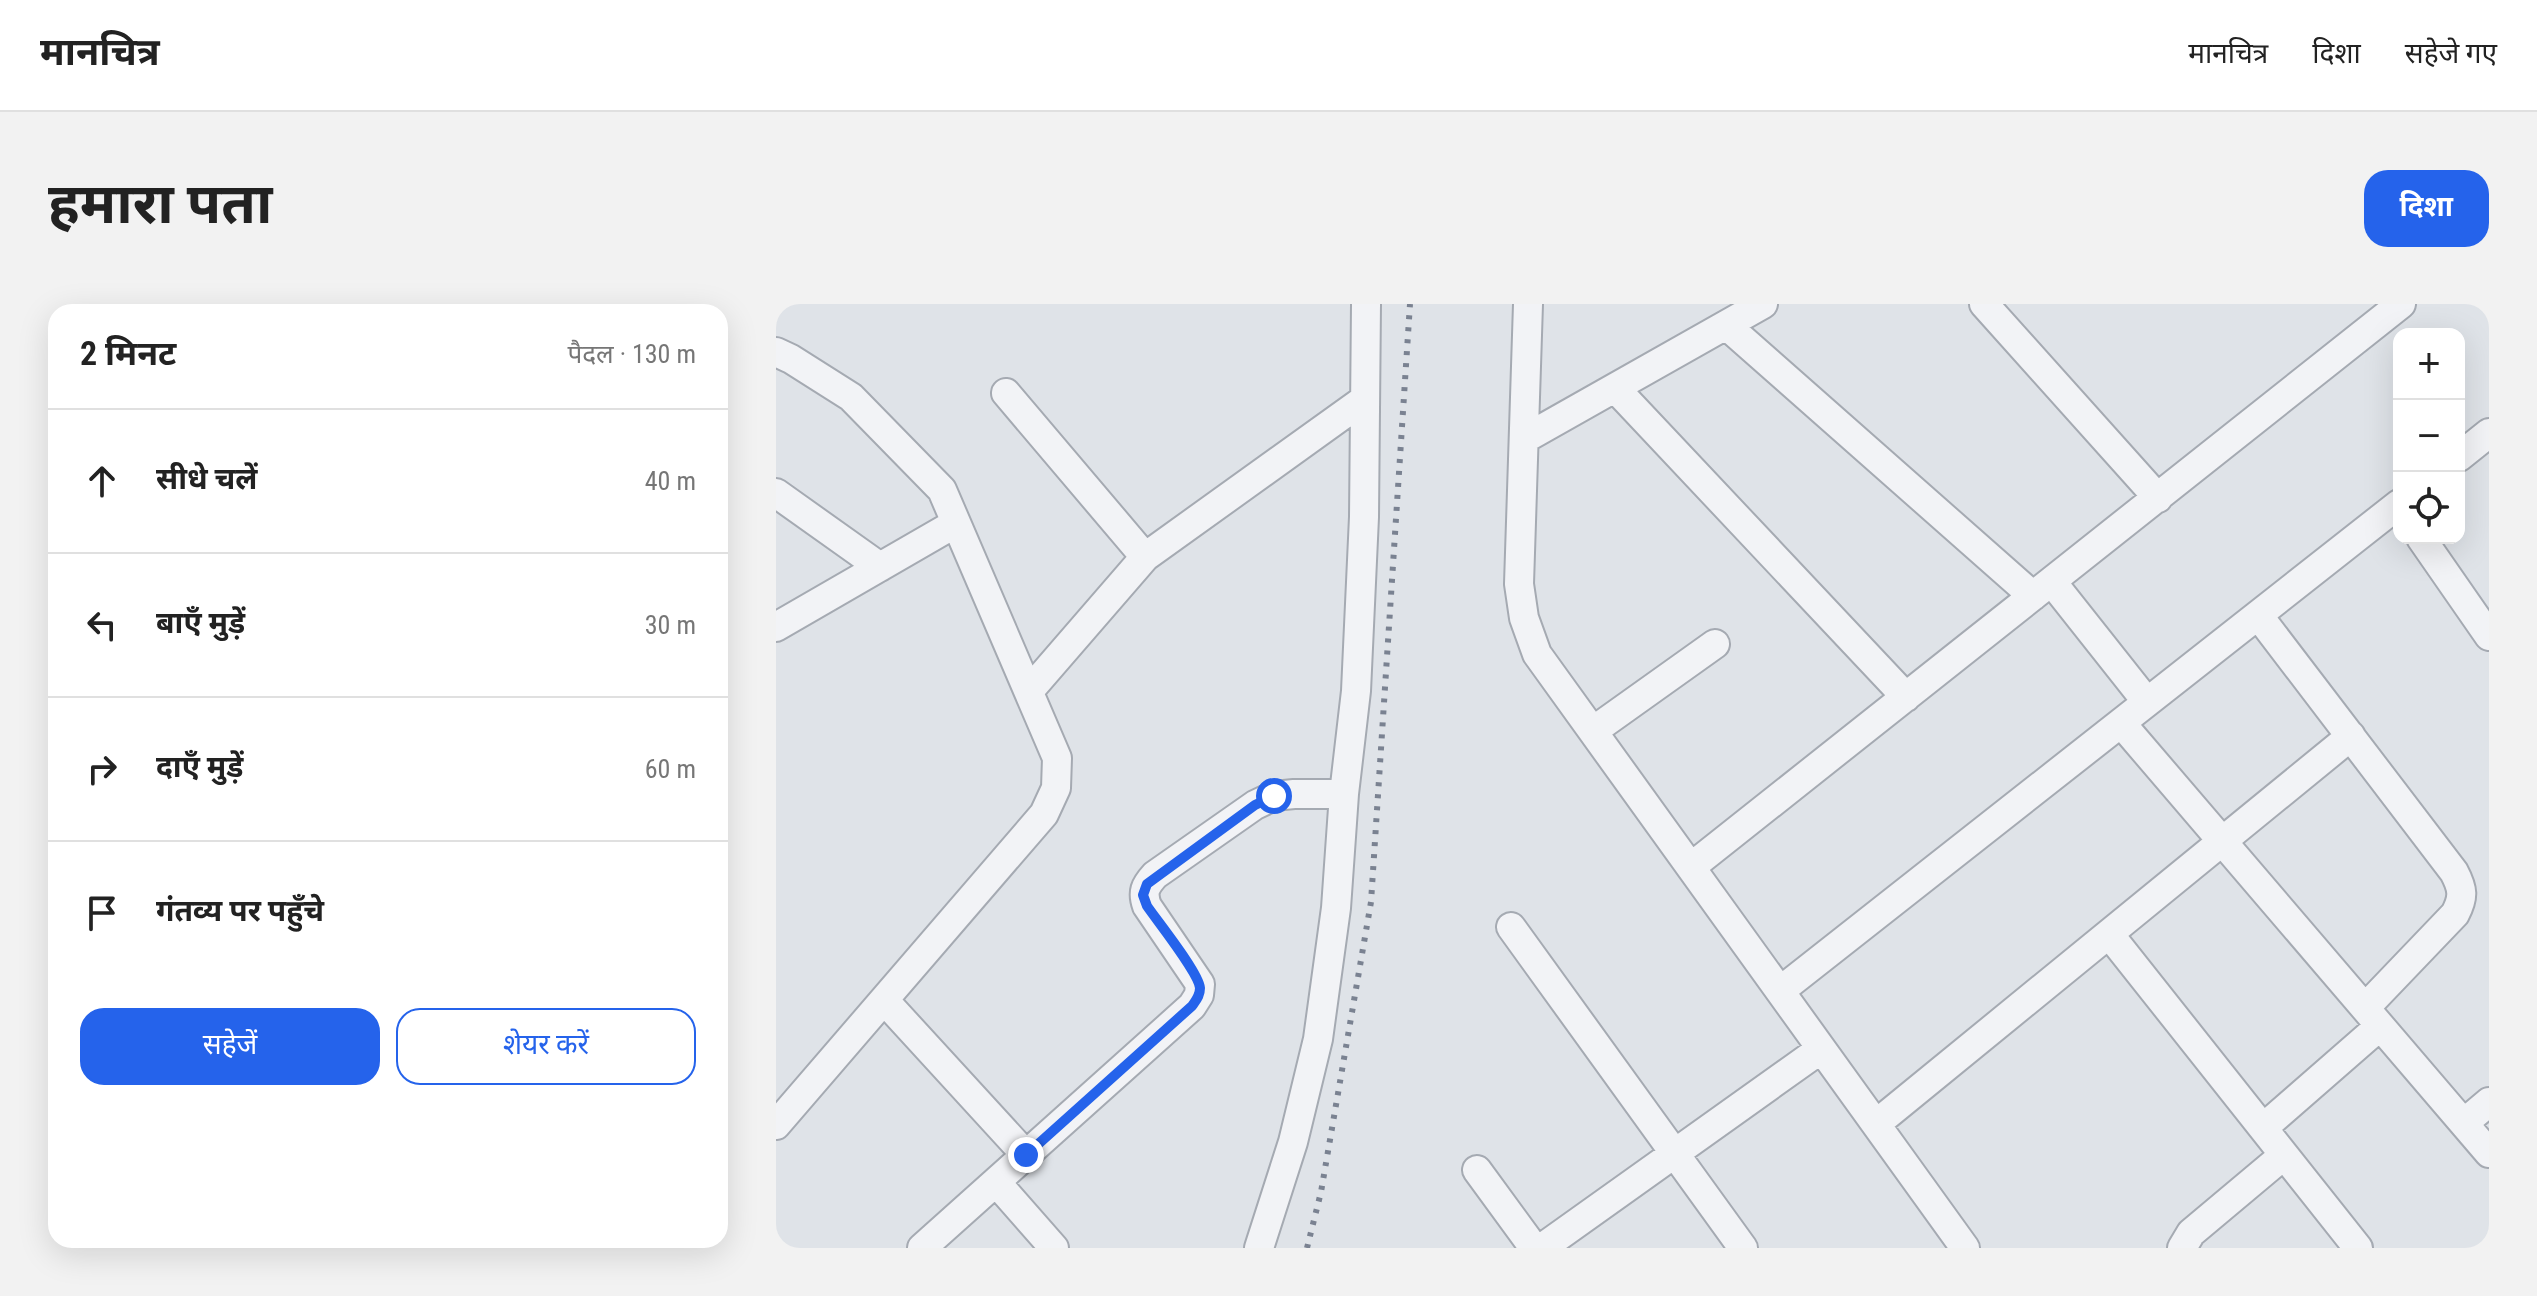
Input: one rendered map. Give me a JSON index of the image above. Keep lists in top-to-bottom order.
{
  "page": {
    "header": "मानचित्र",
    "nav": ["मानचित्र", "दिशा", "सहेजे गए"],
    "buttons": [
      "दिशा",
      ["सहेजें", "शेयर करें"]
    ],
    "title": "हमारा पता",
    "heading": ["2 मिनट", "पैदल · 130 m"],
    "map_buttons": ["+", "−"],
    "list": [
      ["सीधे चलें", "40 m"],
      ["बाएँ मुड़ें", "30 m"],
      ["दाएँ मुड़ें", "60 m"],
      "गंतव्य पर पहुँचे"
    ]
  }
}
